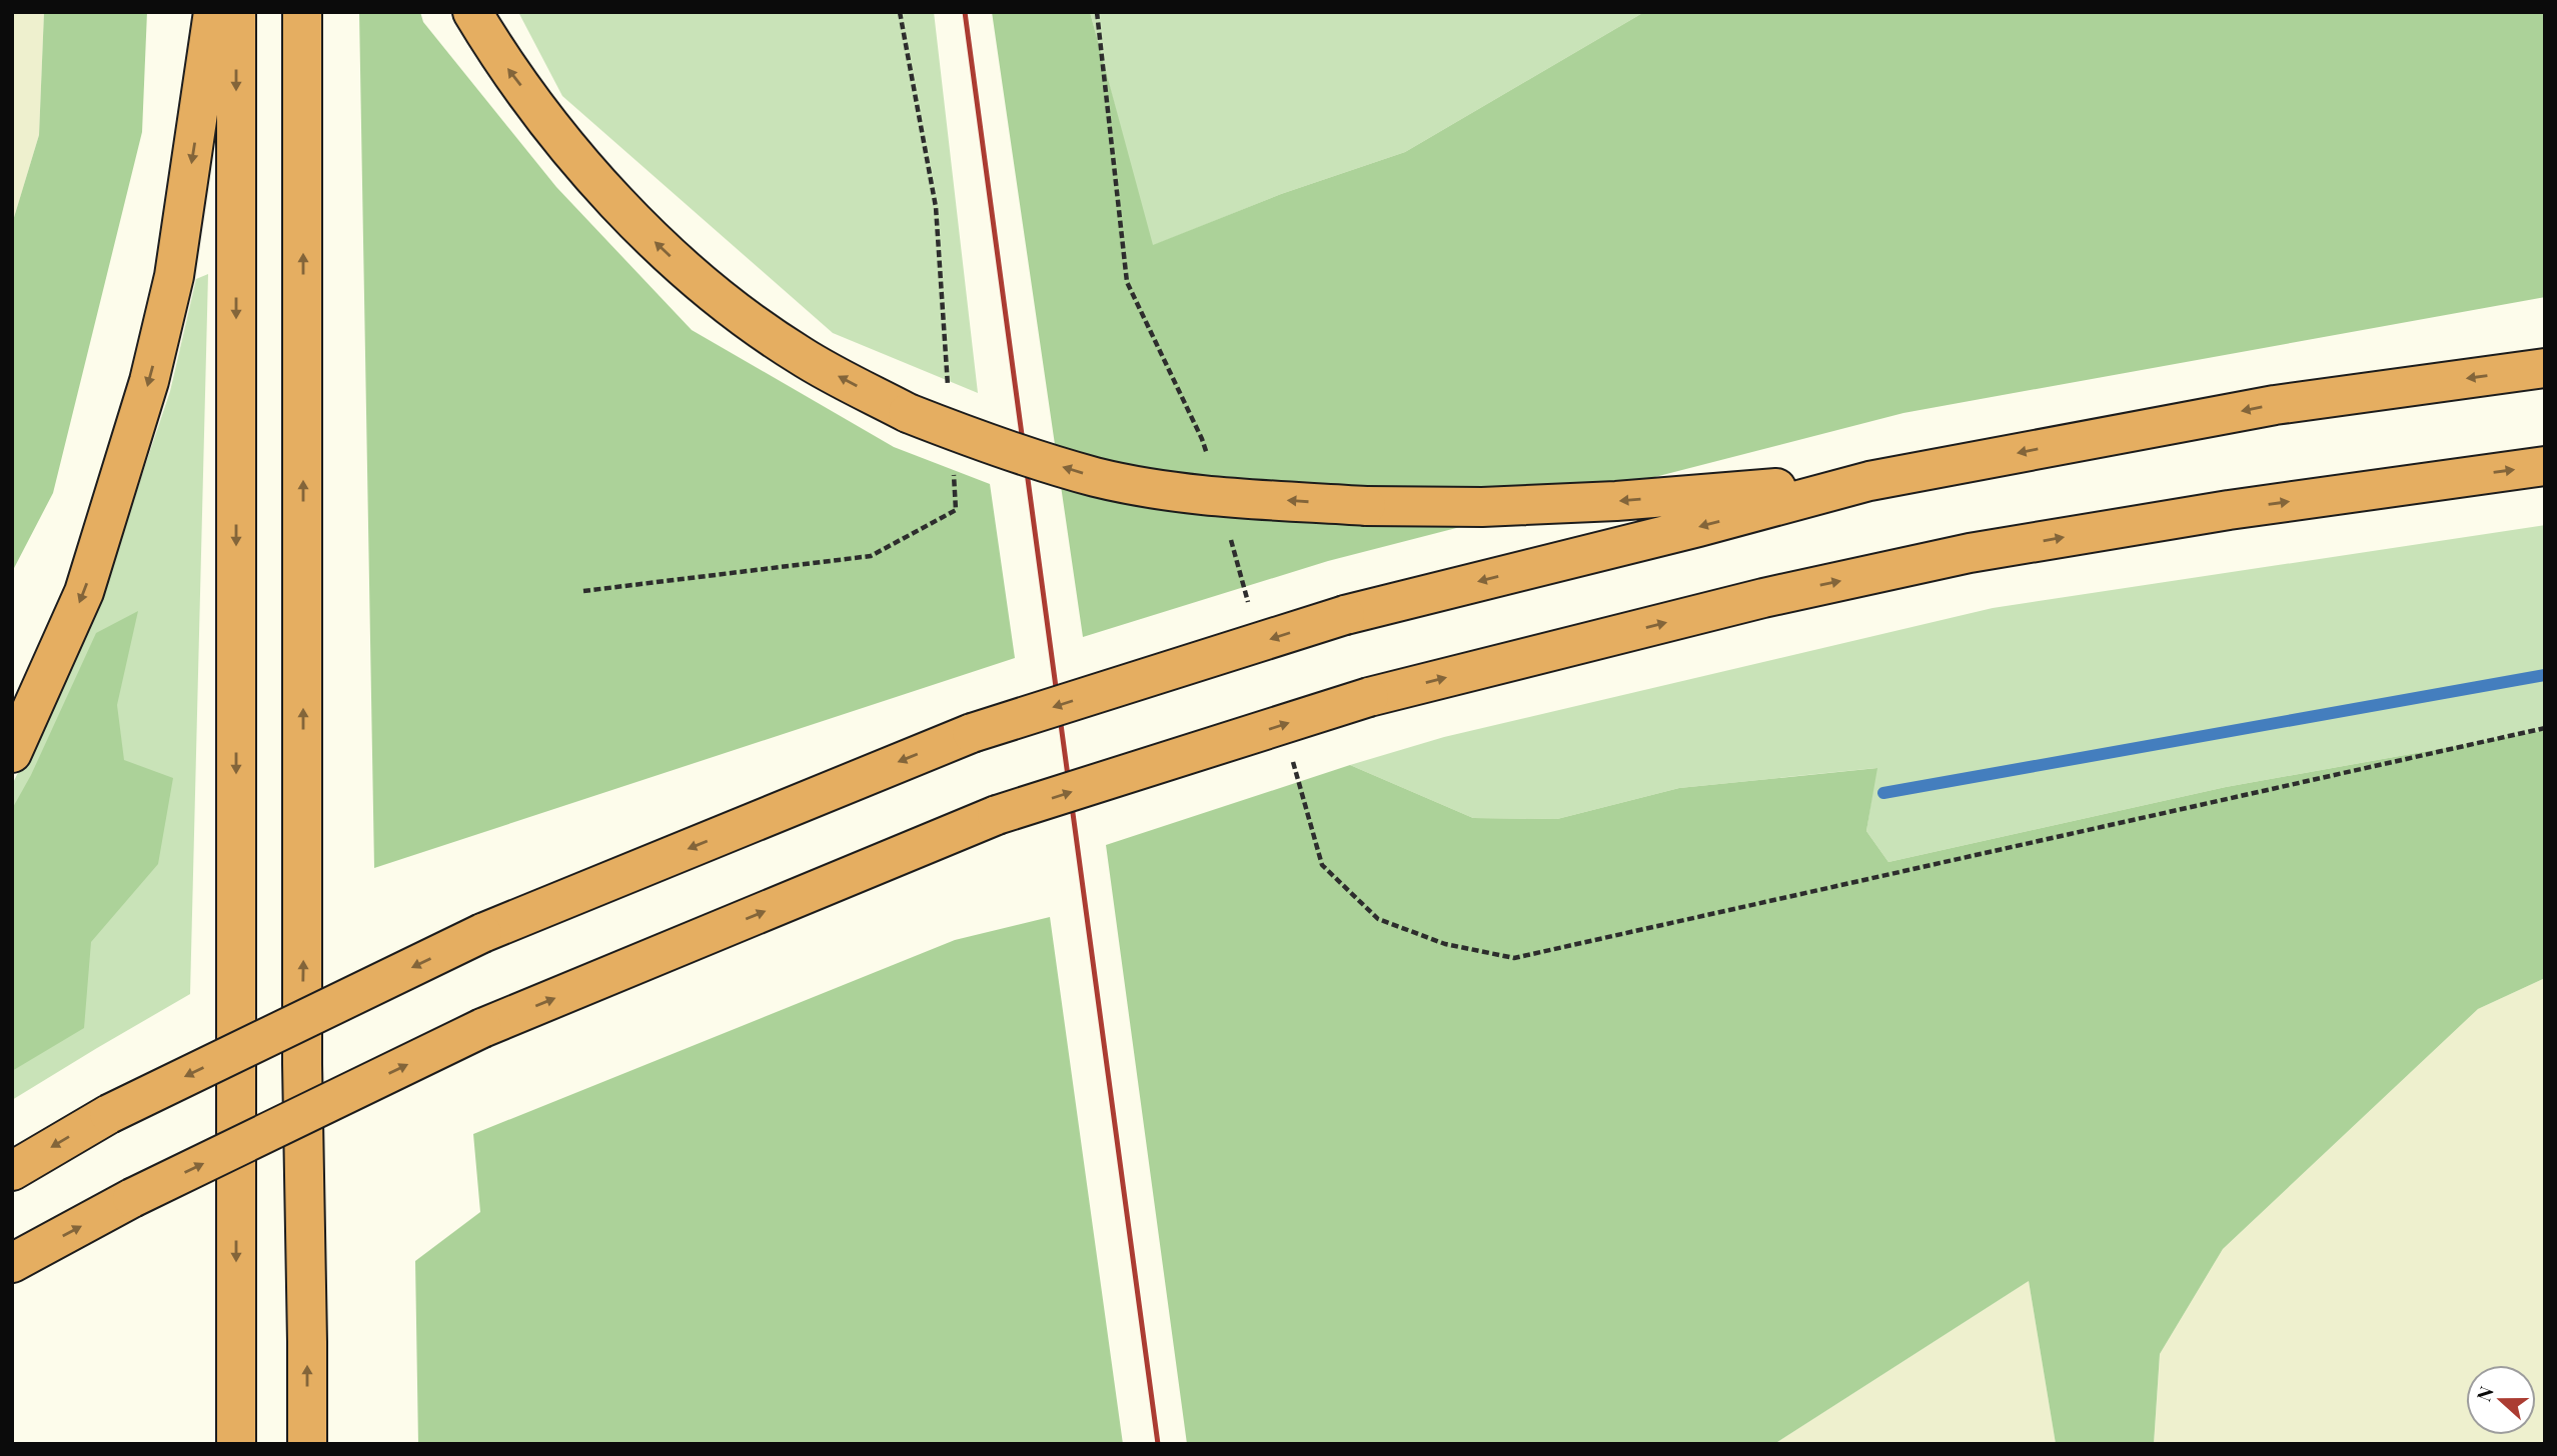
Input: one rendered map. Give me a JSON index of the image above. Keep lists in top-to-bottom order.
{
  "north": "left"
}
